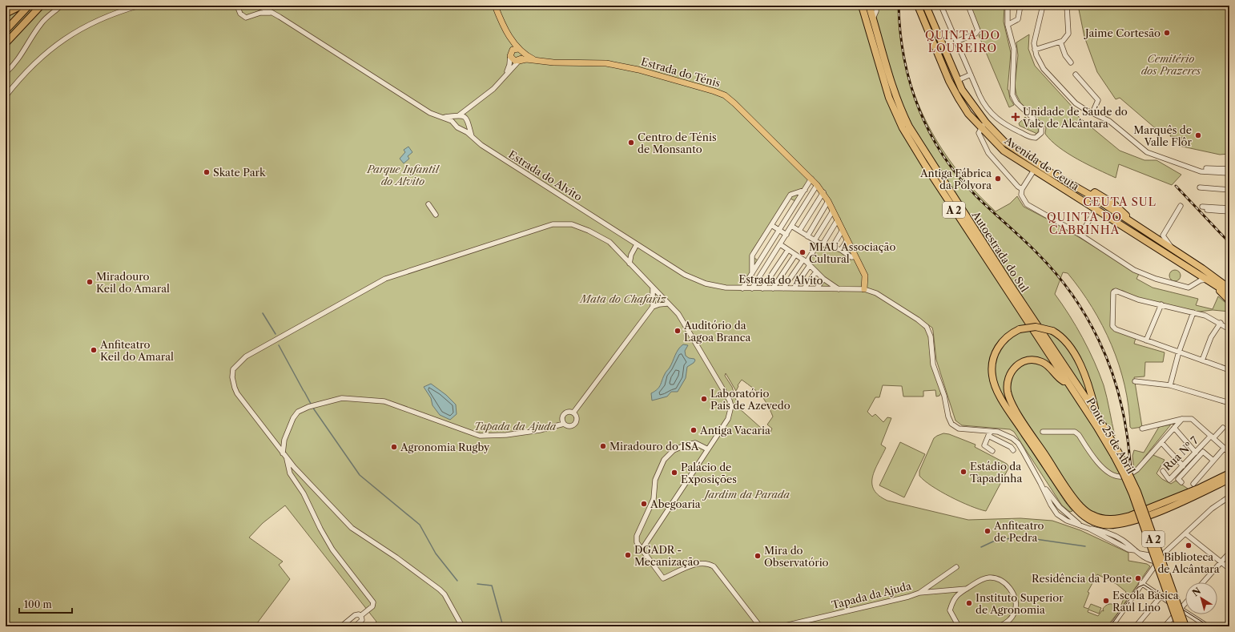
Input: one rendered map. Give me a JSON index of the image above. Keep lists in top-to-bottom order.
{
  "streets": {
    "highway": [
      "Avenida de Ceuta",
      "A 2",
      "Autoestrada do Sul",
      "Ponte 25 de Abril"
    ],
    "main road": ["Estrada do Ténis"],
    "street": ["Estrada do Alvito", "Rua Nº 7", "Tapada da Ajuda"]
  },
  "crossings": [
    ["Estrada do Ténis", "Estrada do Alvito"],
    ["Autoestrada do Sul", "Ponte 25 de Abril"]
  ],
  "districts": ["QUINTA DO LOUREIRO", "CEUTA SUL", "QUINTA DO CABRINHA"],
  "parks": [
    "Cemitério dos Prazeres",
    "Parque Infantil do Alvito",
    "Mata do Chafariz",
    "Tapada da Ajuda",
    "Jardim da Parada"
  ],
  "places": {
    "other": [
      "Jaime Cortesão",
      "Marquês de Valle Flôr",
      "Centro de Ténis de Monsanto",
      "Skate Park",
      "Antiga Fábrica da Pólvora",
      "MIAU Associação Cultural",
      "Miradouro Keil do Amaral",
      "Auditório da Lagoa Branca",
      "Anfiteatro Keil do Amaral",
      "Laboratório Pais de Azevedo",
      "Antiga Vacaria",
      "Miradouro do ISA",
      "Agronomia Rugby",
      "Estádio da Tapadinha",
      "Palácio de Exposições",
      "Abegoaria",
      "Anfiteatro de Pedra",
      "Biblioteca de Alcântara",
      "DGADR - Mecanização",
      "Mira do Observatório",
      "Residência da Ponte",
      "Escola Básica Raúl Lino",
      "Instituto Superior de Agronomia"
    ],
    "health": ["Unidade de Saúde do Vale de Alcântara"]
  },
  "scale_bar": "100 m",
  "north": "top left"
}
